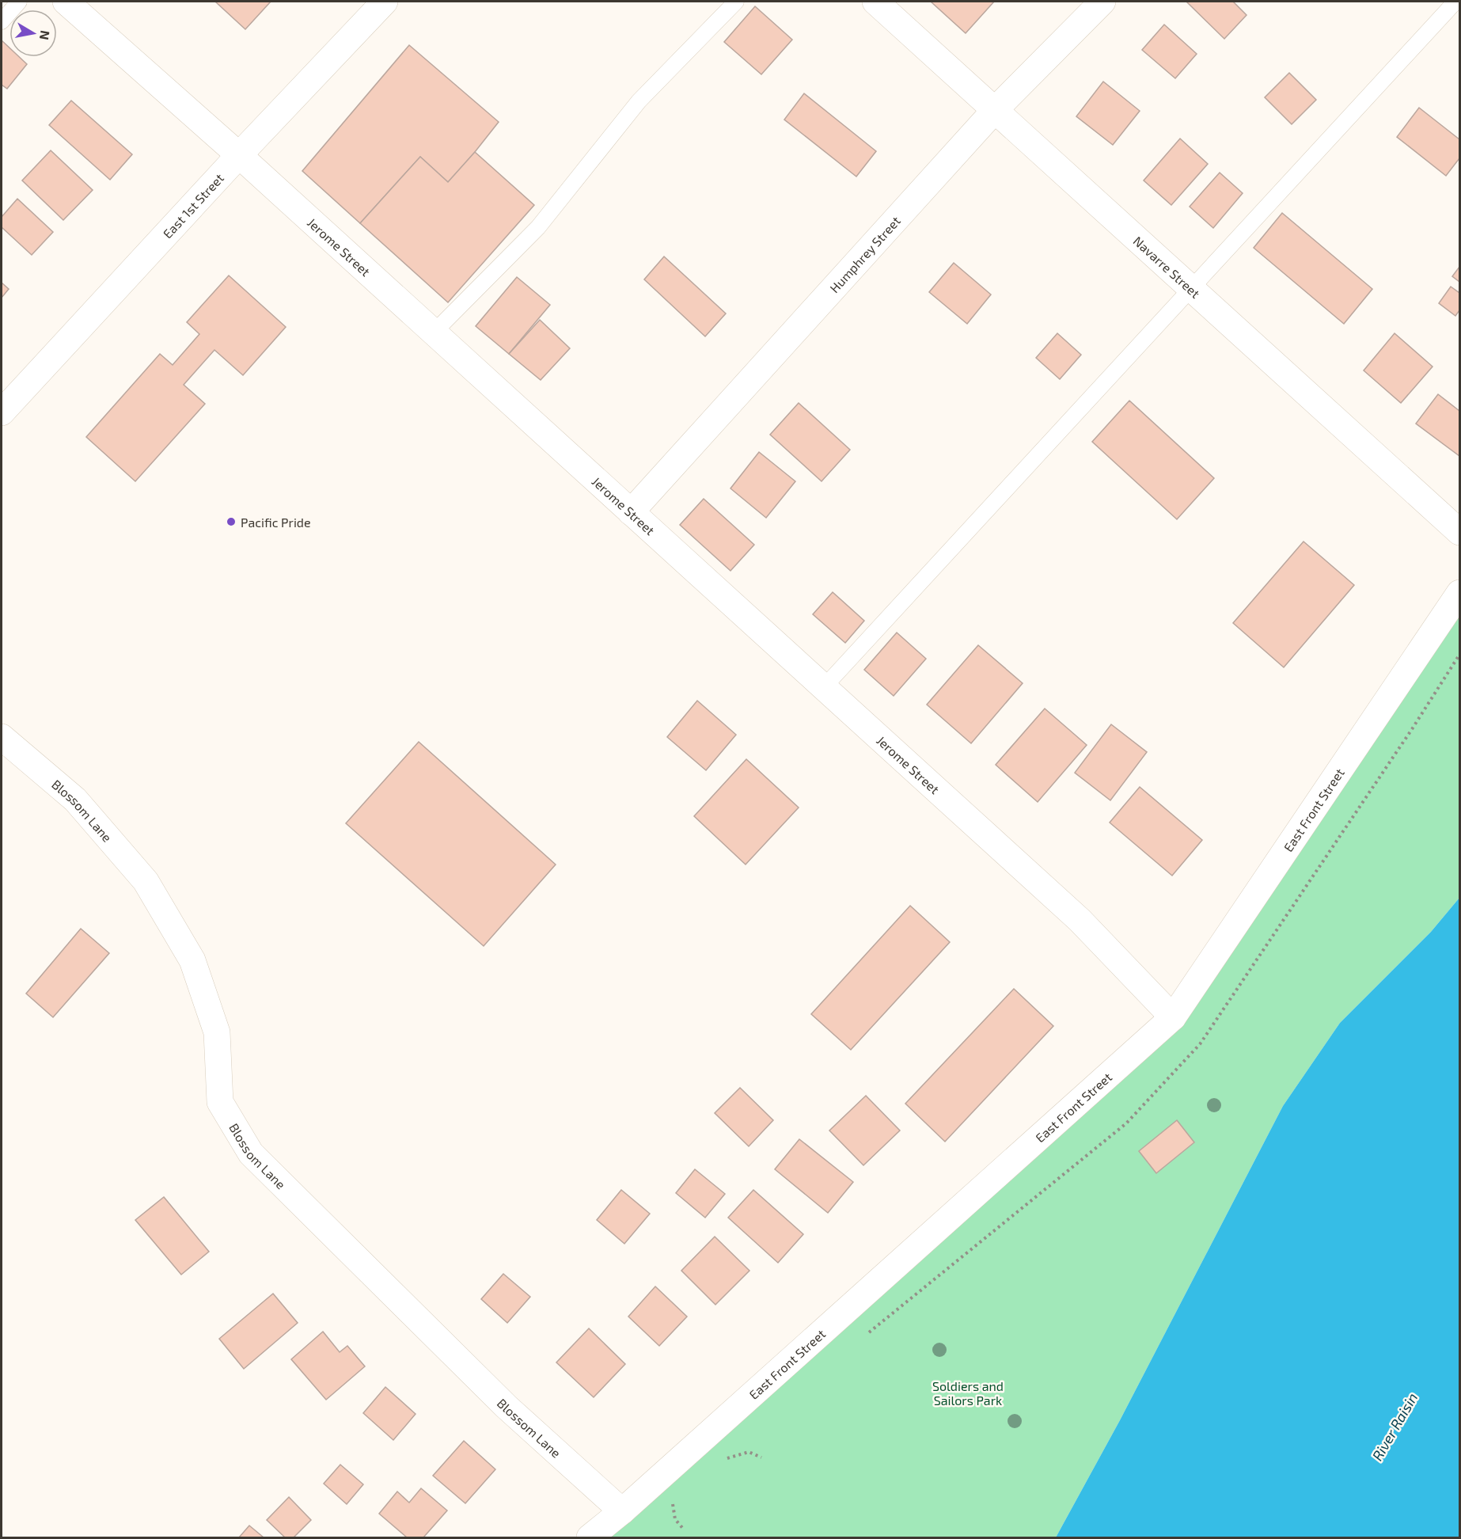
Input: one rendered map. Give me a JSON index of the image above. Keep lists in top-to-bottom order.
{
  "streets": {
    "street": [
      "East 1st Street",
      "Jerome Street",
      "Humphrey Street",
      "Navarre Street",
      "East Front Street",
      "Blossom Lane"
    ]
  },
  "crossings": [
    ["East 1st Street", "Jerome Street"],
    ["Jerome Street", "Humphrey Street"],
    ["Jerome Street", "East Front Street"],
    ["Humphrey Street", "Navarre Street"],
    ["East Front Street", "Blossom Lane"]
  ],
  "water": ["River Raisin"],
  "parks": ["Soldiers and Sailors Park"],
  "places": ["Pacific Pride"],
  "north": "right"
}
